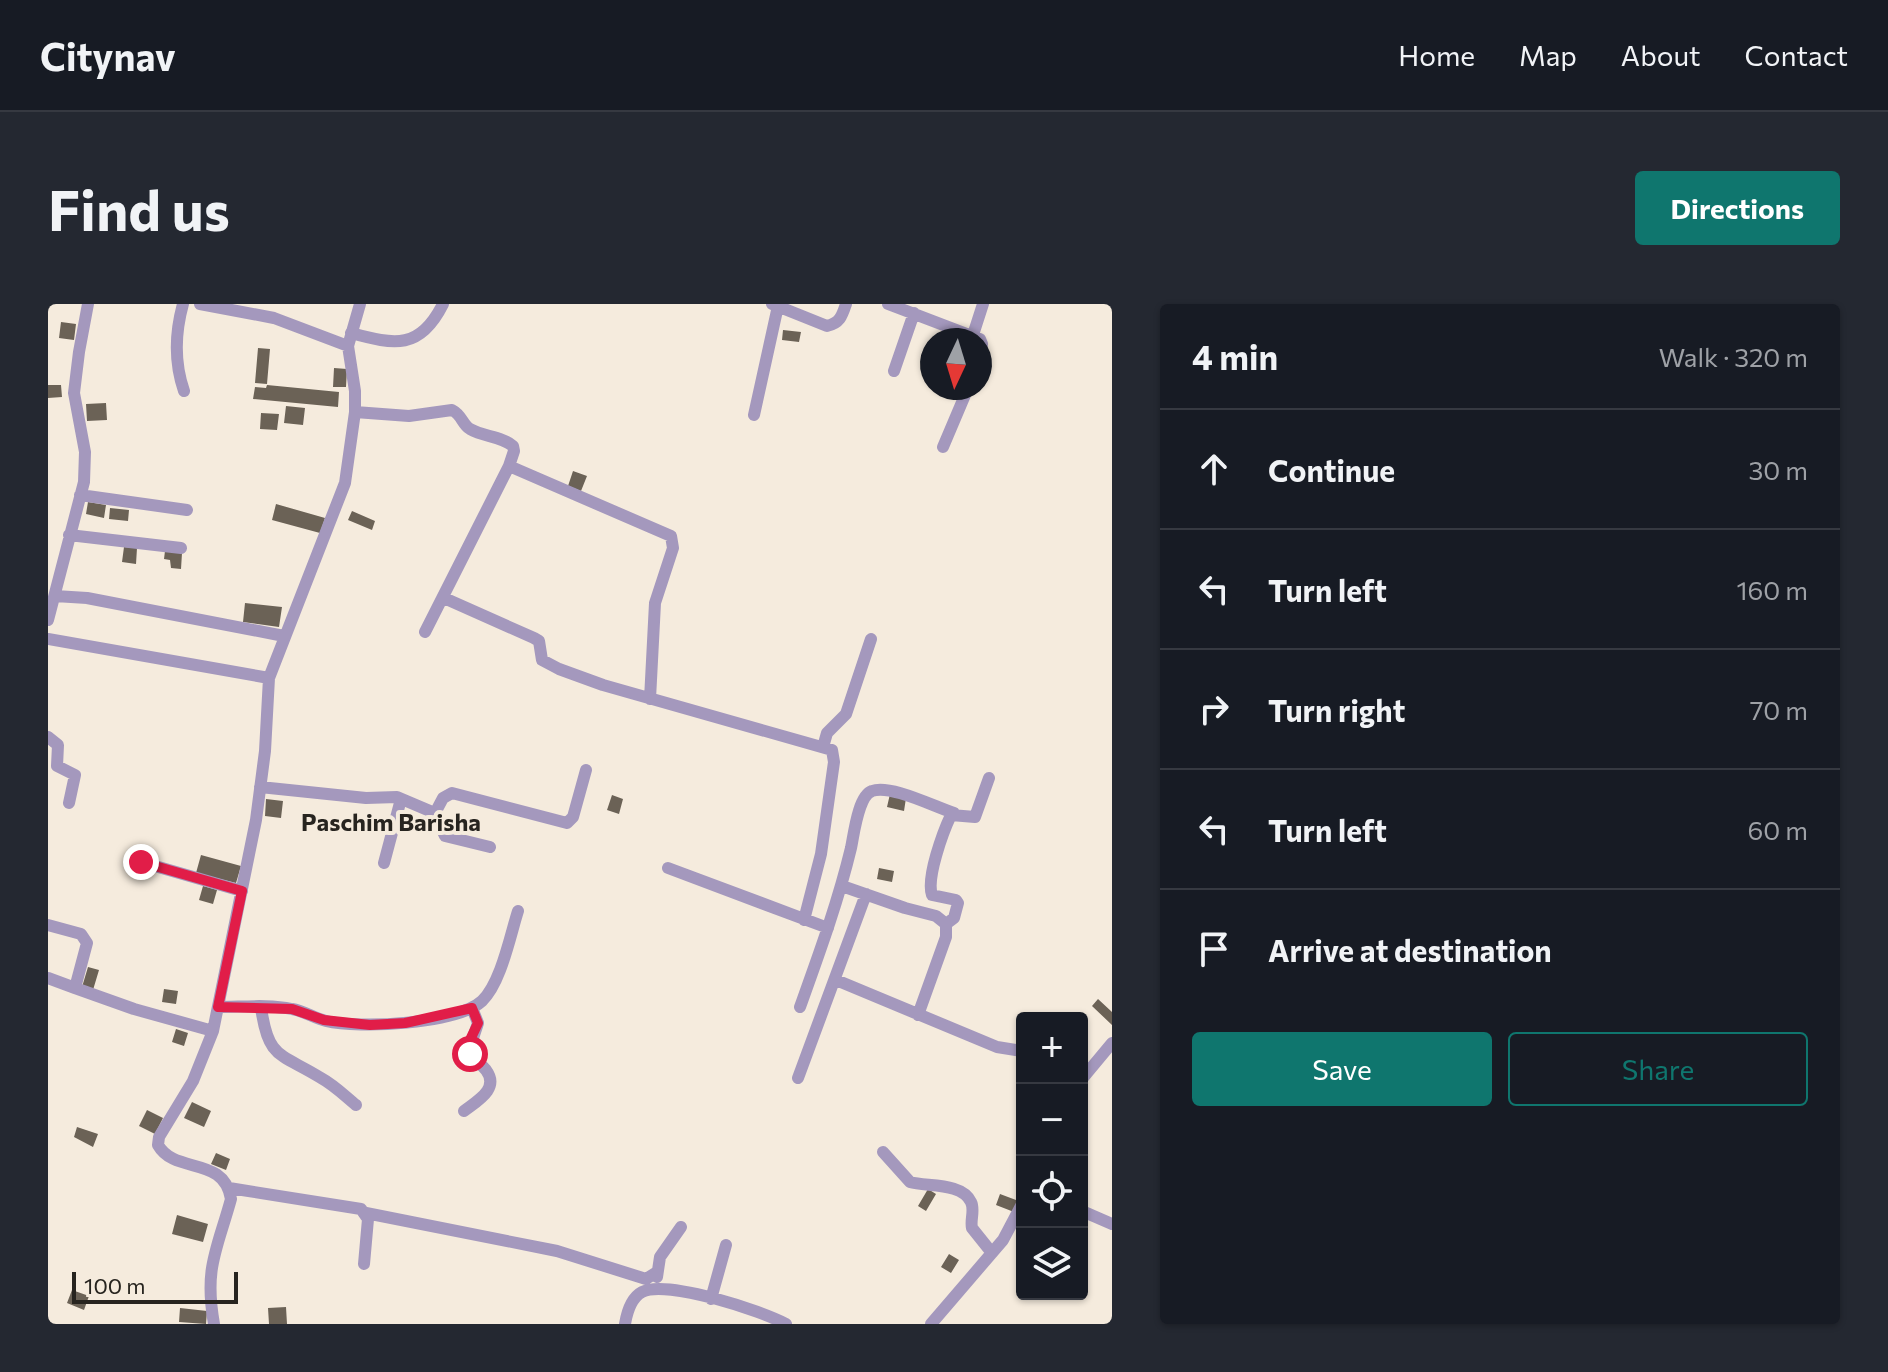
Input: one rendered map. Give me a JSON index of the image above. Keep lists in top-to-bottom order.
{
  "districts": ["Paschim Barisha"],
  "scale_bar": "100 m",
  "north": "bottom",
  "page": {
    "header": "Citynav",
    "nav": [
      "Home",
      "Map",
      "About",
      "Contact"
    ],
    "buttons": [
      "Directions",
      ["Save", "Share"]
    ],
    "title": "Find us",
    "heading": ["4 min", "Walk · 320 m"],
    "list": [
      ["Continue", "30 m"],
      ["Turn left", "160 m"],
      ["Turn right", "70 m"],
      ["Turn left", "60 m"],
      "Arrive at destination"
    ],
    "map_buttons": ["+", "−"],
    "scale": "100 m"
  }
}
